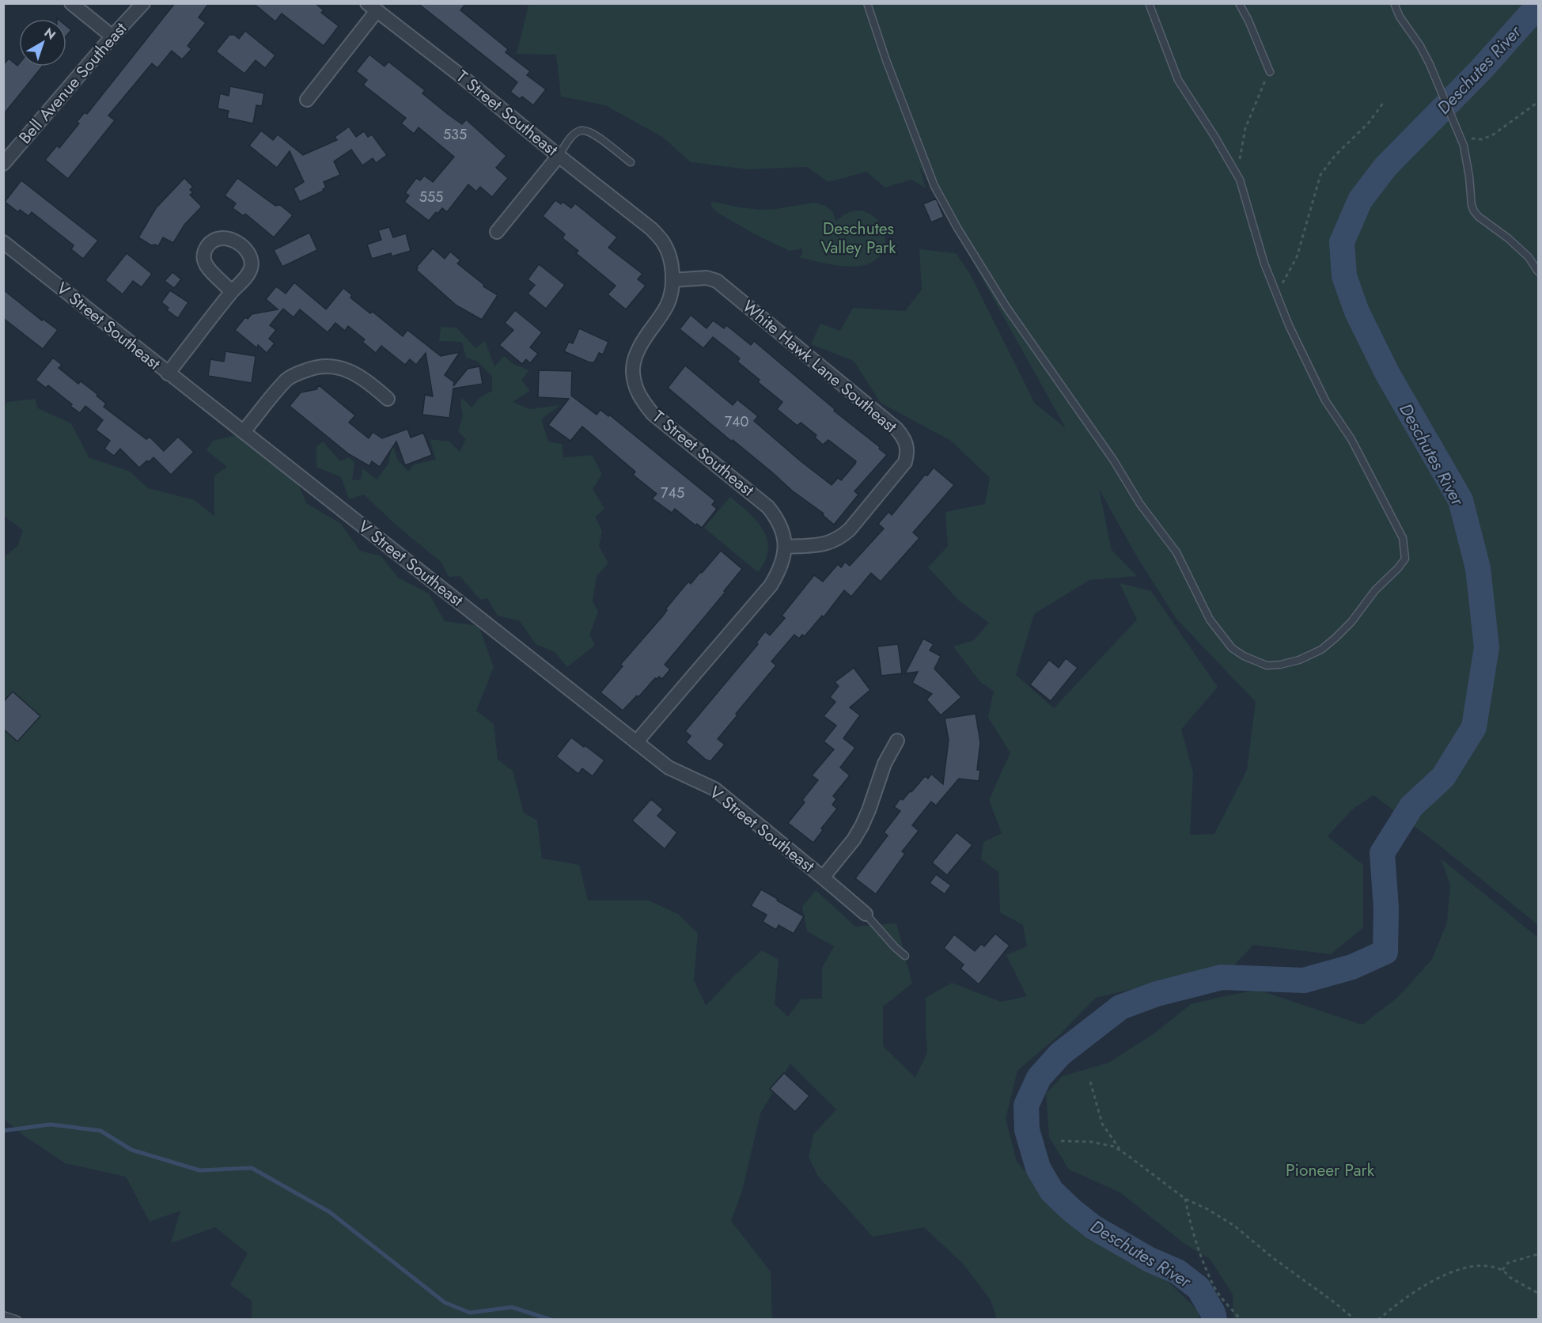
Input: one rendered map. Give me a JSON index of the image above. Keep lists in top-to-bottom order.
{
  "streets": {
    "street": [
      "Bell Avenue Southeast",
      "T Street Southeast",
      "V Street Southeast",
      "White Hawk Lane Southeast"
    ]
  },
  "crossings": [
    ["T Street Southeast", "V Street Southeast"],
    ["T Street Southeast", "White Hawk Lane Southeast"]
  ],
  "water": ["Deschutes River"],
  "parks": ["Deschutes Valley Park", "Pioneer Park"],
  "house_numbers": [
    "535",
    "555",
    "740",
    "745"
  ],
  "north": "top right"
}
